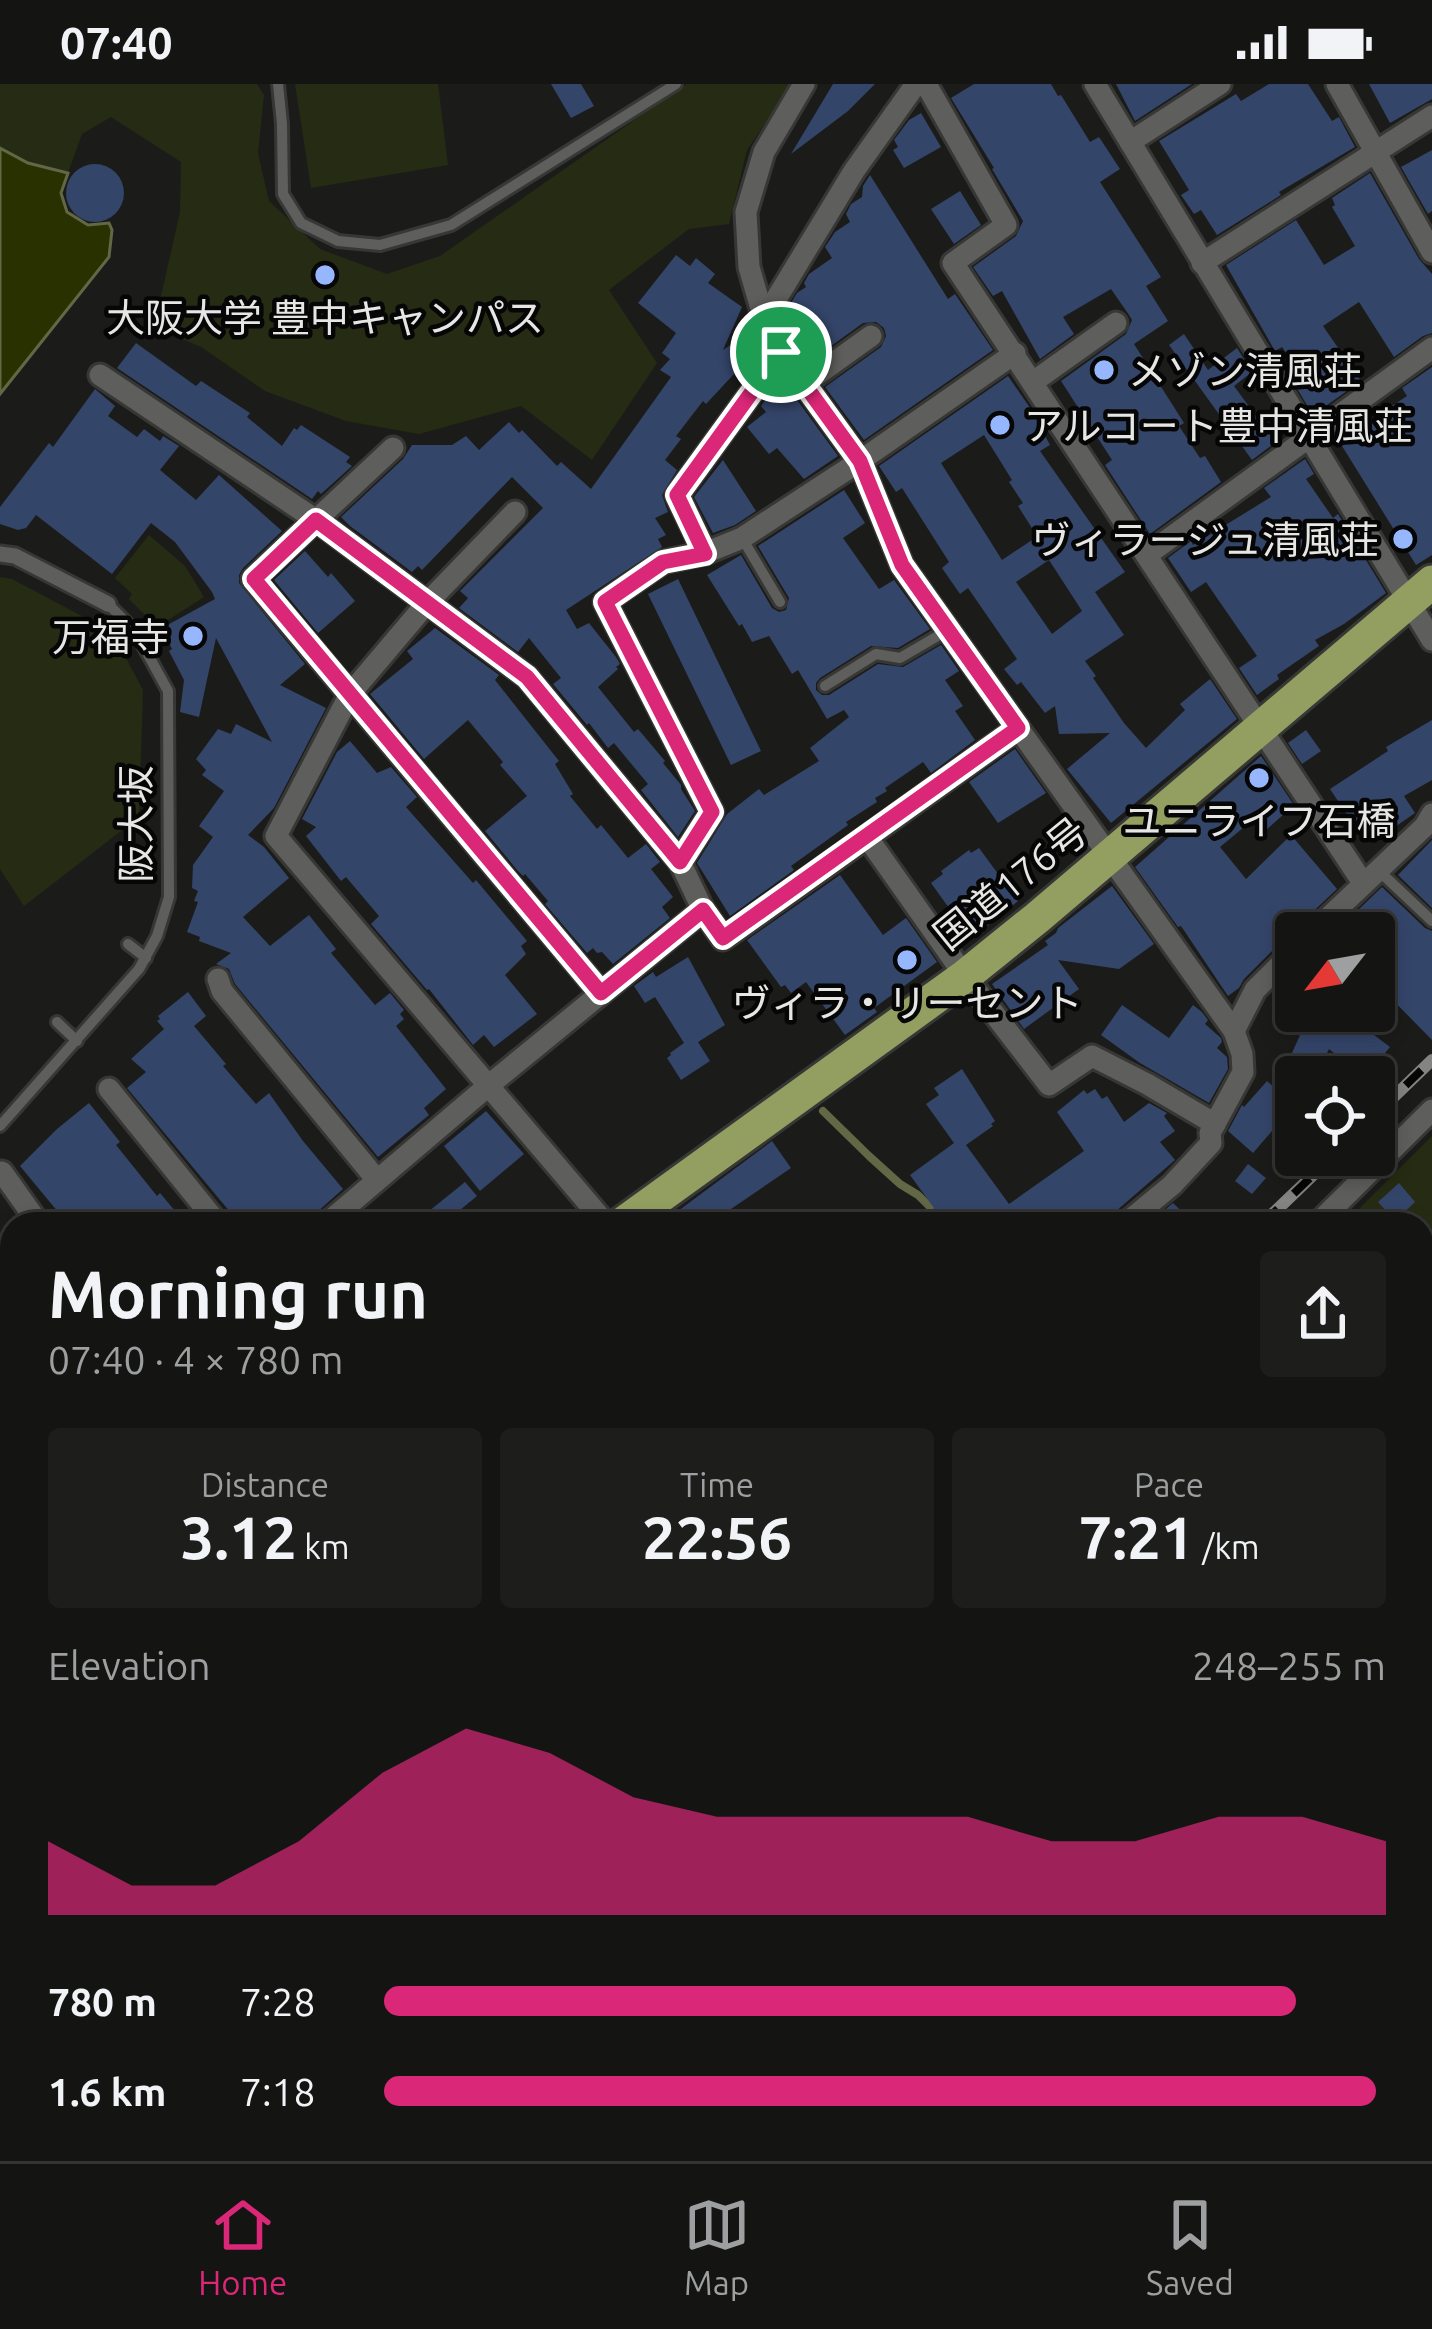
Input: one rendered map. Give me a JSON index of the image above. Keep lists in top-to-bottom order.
{
  "streets": {
    "highway": ["国道176号"],
    "street": ["阪大坂"]
  },
  "places": [
    "大阪大学 豊中キャンパス",
    "メゾン清風荘",
    "アルコート豊中清風荘",
    "ヴィラージュ清風荘",
    "万福寺",
    "ユニライフ石橋",
    "ヴィラ・リーセント"
  ],
  "north": "bottom left",
  "page": {
    "status": "07:40",
    "heading": ["Morning run", "07:40 · 4 × 780 m"],
    "stats": [
      ["Distance", "3.12 km"],
      ["Time", "22:56"],
      ["Pace", "7:21 /km"]
    ],
    "chart": ["Elevation", "248–255 m"],
    "list": [
      {
        "name": "780 m",
        "note": "7:28"
      },
      {
        "name": "1.6 km",
        "note": "7:18"
      }
    ],
    "tabs": ["Home", "Map", "Saved"]
  }
}
